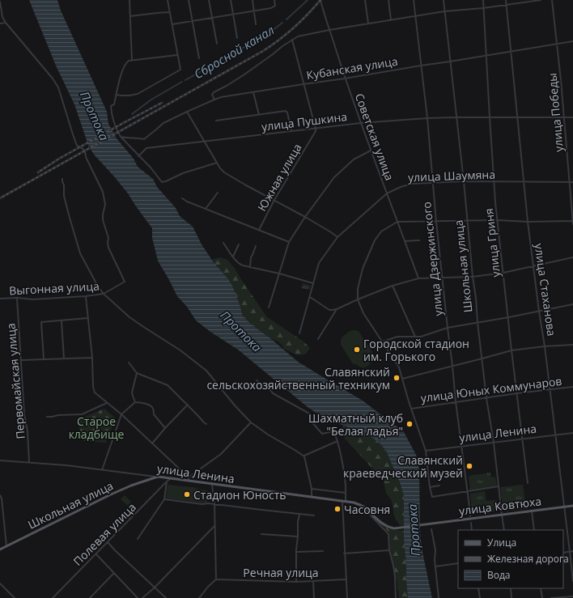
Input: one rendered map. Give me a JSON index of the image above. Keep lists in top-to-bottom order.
{
  "streets": {
    "main road": ["Школьная улица", "улица Ленина", "улица Ковтюха"],
    "street": [
      "Кубанская улица",
      "улица Победы",
      "улица Пушкина",
      "Советская улица",
      "улица Шаумяна",
      "Южная улица",
      "улица Гриня",
      "улица Дзержинского",
      "Выгонная улица",
      "улица Стаханова",
      "Первомайская улица",
      "улица Юных Коммунаров",
      "Полевая улица",
      "Речная улица"
    ]
  },
  "crossings": [
    ["Кубанская улица", "улица Победы"],
    ["Кубанская улица", "Советская улица"],
    ["Кубанская улица", "улица Гриня"],
    ["Кубанская улица", "улица Дзержинского"],
    ["Кубанская улица", "Школьная улица"],
    ["Кубанская улица", "улица Стаханова"],
    ["улица Победы", "улица Пушкина"],
    ["улица Победы", "улица Шаумяна"],
    ["улица Пушкина", "Советская улица"],
    ["улица Пушкина", "Южная улица"],
    ["улица Пушкина", "улица Гриня"],
    ["улица Пушкина", "улица Дзержинского"],
    ["улица Пушкина", "Школьная улица"],
    ["улица Пушкина", "улица Стаханова"],
    ["Советская улица", "улица Шаумяна"],
    ["улица Шаумяна", "улица Гриня"],
    ["улица Шаумяна", "улица Дзержинского"],
    ["улица Шаумяна", "Школьная улица"],
    ["улица Шаумяна", "улица Стаханова"],
    ["улица Гриня", "улица Юных Коммунаров"],
    ["улица Гриня", "улица Ленина"],
    ["улица Дзержинского", "улица Юных Коммунаров"],
    ["улица Дзержинского", "улица Ленина"],
    ["Школьная улица", "улица Юных Коммунаров"],
    ["Школьная улица", "улица Ленина"],
    ["Школьная улица", "улица Ковтюха"],
    ["Выгонная улица", "Первомайская улица"],
    ["улица Стаханова", "улица Юных Коммунаров"],
    ["улица Стаханова", "улица Ленина"],
    ["улица Стаханова", "улица Ковтюха"],
    ["Первомайская улица", "улица Ленина"],
    ["улица Ленина", "улица Ковтюха"],
    ["улица Ленина", "Полевая улица"]
  ],
  "water": ["Сбросной канал", "Протока"],
  "parks": ["Старое кладбище"],
  "places": [
    "Городской cтадион им. Горького",
    "Славянский сельскохозяйственный техникум",
    "Шахматный клуб \"Белая ладья\"",
    "Славянский краеведческий музей",
    "Стадион Юность",
    "Часовня"
  ],
  "legend": ["Улица", "Железная дорога", "Вода"]
}
